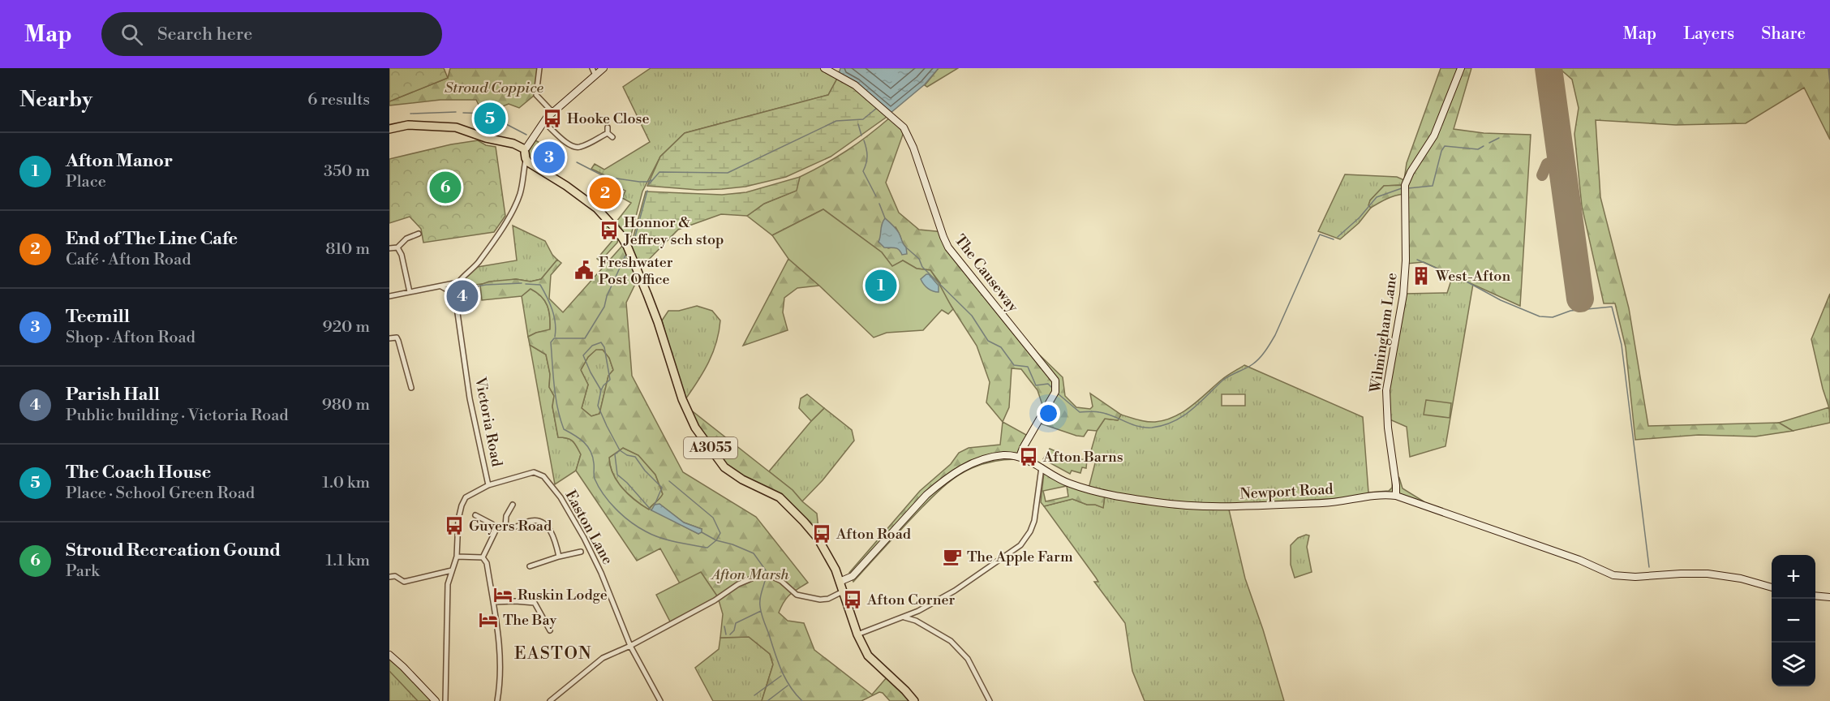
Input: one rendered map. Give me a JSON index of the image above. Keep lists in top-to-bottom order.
{
  "streets": {
    "main road": ["A3055"],
    "street": [
      "The Causeway",
      "Wilmingham Lane",
      "Victoria Road",
      "Newport Road",
      "Easton Lane"
    ]
  },
  "crossings": [
    ["The Causeway", "Newport Road"],
    ["Wilmingham Lane", "Newport Road"],
    ["Victoria Road", "Easton Lane"],
    ["A3055", "Newport Road"]
  ],
  "districts": ["EASTON"],
  "parks": ["Stroud Coppice", "Afton Marsh"],
  "places": {
    "bus stop": [
      "Hooke Close",
      "Honnor & Jeffrey sch stop",
      "Afton Barns",
      "Guyers Road",
      "Afton Road",
      "Afton Corner"
    ],
    "public building": ["Freshwater Post Office"],
    "building": ["West-Afton"],
    "cafe": ["The Apple Farm"],
    "hotel": ["Ruskin Lodge", "The Bay"]
  },
  "page": {
    "header": "Map",
    "search": "Search here",
    "nav": ["Map", "Layers", "Share"],
    "heading": ["Nearby", "6 results"],
    "pins": [
      "5",
      "3",
      "6",
      "2",
      "1",
      "4"
    ],
    "list": [
      {
        "mark": "1",
        "name": "Afton Manor",
        "note": "Place",
        "value": "350 m"
      },
      {
        "mark": "2",
        "name": "End of The Line Cafe",
        "note": "Café · Afton Road",
        "value": "810 m"
      },
      {
        "mark": "3",
        "name": "Teemill",
        "note": "Shop · Afton Road",
        "value": "920 m"
      },
      {
        "mark": "4",
        "name": "Parish Hall",
        "note": "Public building · Victoria Road",
        "value": "980 m"
      },
      {
        "mark": "5",
        "name": "The Coach House",
        "note": "Place · School Green Road",
        "value": "1.0 km"
      },
      {
        "mark": "6",
        "name": "Stroud Recreation Gound",
        "note": "Park",
        "value": "1.1 km"
      }
    ],
    "map_buttons": ["+", "−"]
  }
}
